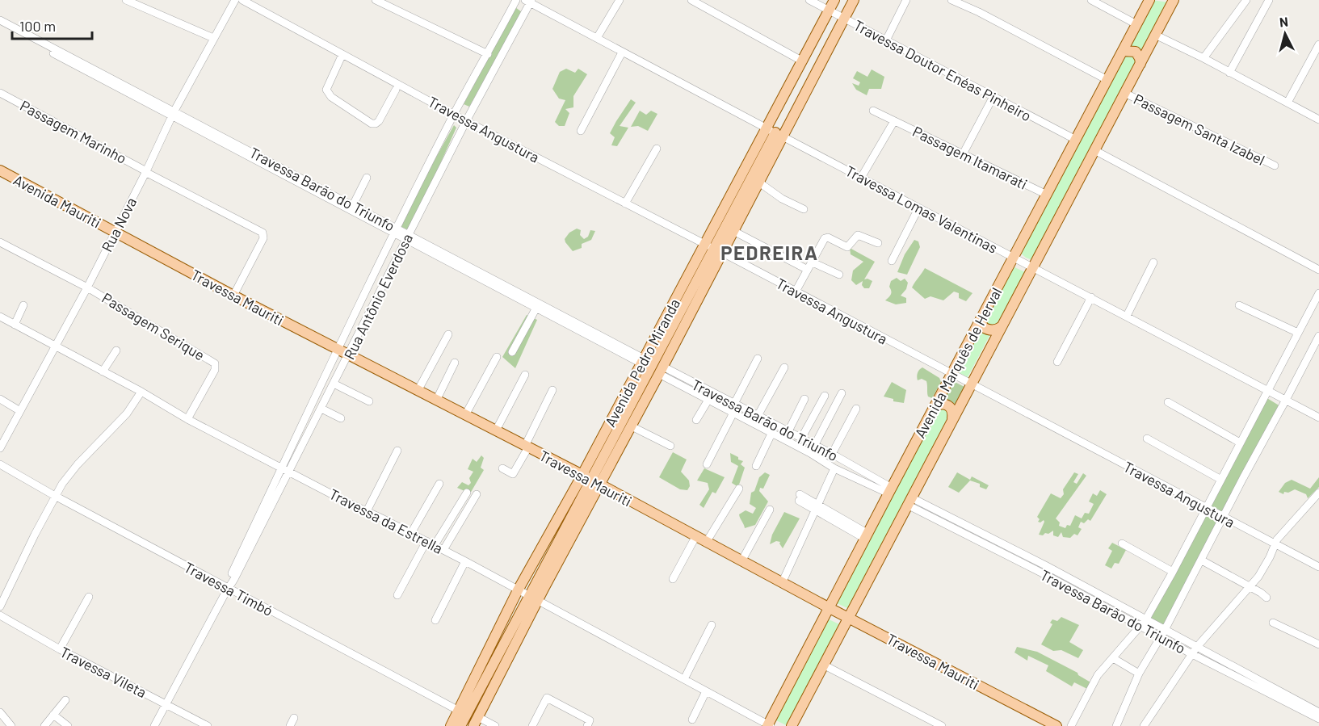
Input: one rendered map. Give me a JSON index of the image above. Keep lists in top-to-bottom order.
{
  "streets": {
    "main road": [
      "Avenida Mauriti",
      "Travessa Mauriti",
      "Avenida Pedro Miranda",
      "Avenida Marquês de Herval"
    ],
    "street": [
      "Travessa Doutor Enéas Pinheiro",
      "Travessa Angustura",
      "Passagem Santa Izabel",
      "Passagem Marinho",
      "Passagem Itamarati",
      "Travessa Barão do Triunfo",
      "Travessa Lomas Valentinas",
      "Rua Nova",
      "Rua Antônio Everdosa",
      "Passagem Serique",
      "Travessa da Estrella",
      "Travessa Timbó",
      "Travessa Vileta"
    ]
  },
  "crossings": [
    ["Travessa Doutor Enéas Pinheiro", "Avenida Pedro Miranda"],
    ["Travessa Doutor Enéas Pinheiro", "Avenida Marquês de Herval"],
    ["Travessa Angustura", "Rua Antônio Everdosa"],
    ["Travessa Angustura", "Avenida Pedro Miranda"],
    ["Travessa Angustura", "Avenida Marquês de Herval"],
    ["Passagem Santa Izabel", "Avenida Marquês de Herval"],
    ["Passagem Marinho", "Rua Nova"],
    ["Passagem Marinho", "Travessa Mauriti"],
    ["Passagem Itamarati", "Avenida Marquês de Herval"],
    ["Travessa Barão do Triunfo", "Rua Nova"],
    ["Travessa Barão do Triunfo", "Rua Antônio Everdosa"],
    ["Travessa Barão do Triunfo", "Avenida Pedro Miranda"],
    ["Travessa Barão do Triunfo", "Avenida Marquês de Herval"],
    ["Avenida Mauriti", "Rua Nova"],
    ["Avenida Mauriti", "Travessa Mauriti"],
    ["Travessa Lomas Valentinas", "Rua Antônio Everdosa"],
    ["Travessa Lomas Valentinas", "Avenida Pedro Miranda"],
    ["Travessa Lomas Valentinas", "Avenida Marquês de Herval"],
    ["Rua Nova", "Travessa Mauriti"],
    ["Rua Nova", "Passagem Serique"],
    ["Rua Nova", "Travessa da Estrella"],
    ["Rua Antônio Everdosa", "Travessa Mauriti"],
    ["Rua Antônio Everdosa", "Travessa da Estrella"],
    ["Rua Antônio Everdosa", "Travessa Timbó"],
    ["Rua Antônio Everdosa", "Travessa Vileta"],
    ["Travessa Mauriti", "Avenida Pedro Miranda"],
    ["Travessa Mauriti", "Avenida Marquês de Herval"],
    ["Passagem Serique", "Travessa da Estrella"],
    ["Avenida Pedro Miranda", "Travessa da Estrella"],
    ["Avenida Pedro Miranda", "Travessa Timbó"],
    ["Avenida Marquês de Herval", "Travessa da Estrella"]
  ],
  "districts": ["PEDREIRA"],
  "scale_bar": "100 m",
  "north": "top"
}
